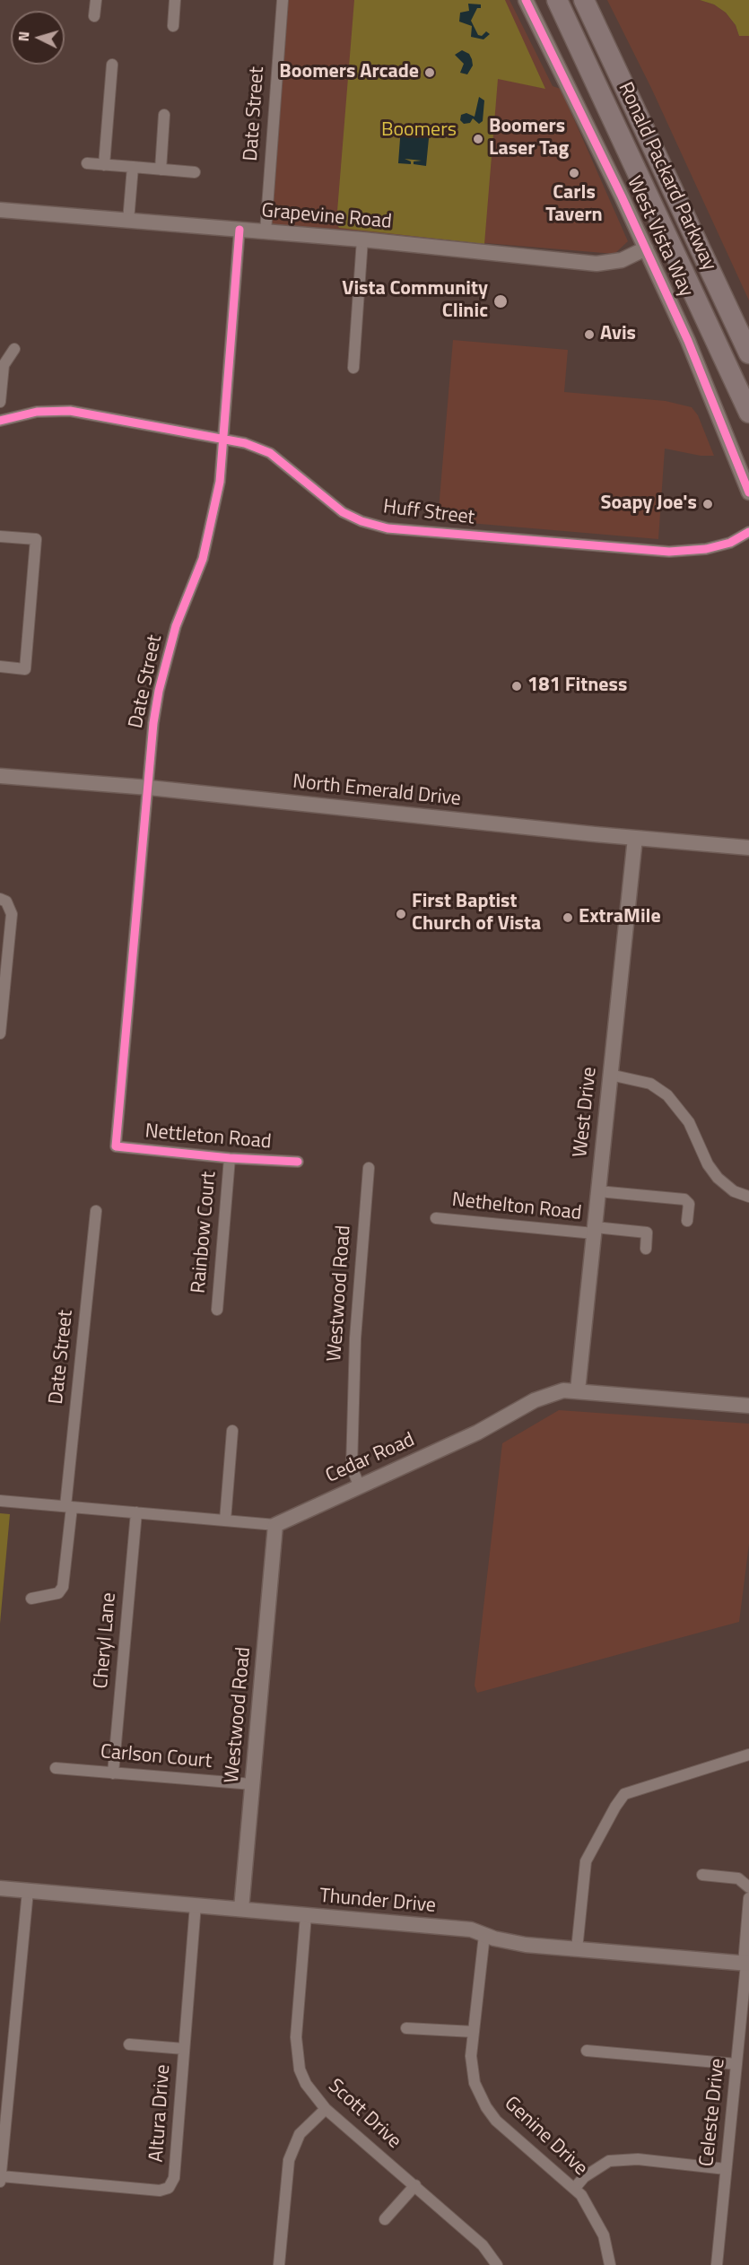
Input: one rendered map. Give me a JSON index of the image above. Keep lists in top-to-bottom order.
{
  "streets": {
    "highway": ["Ronald Packard Parkway"],
    "street": [
      "Date Street",
      "Grapevine Road",
      "West Vista Way",
      "Huff Street",
      "North Emerald Drive",
      "West Drive",
      "Nettleton Road",
      "Nethelton Road",
      "Rainbow Court",
      "Westwood Road",
      "Cedar Road",
      "Cheryl Lane",
      "Carlson Court",
      "Thunder Drive",
      "Celeste Drive",
      "Altura Drive",
      "Scott Drive",
      "Genine Drive"
    ]
  },
  "crossings": [
    ["Date Street", "Grapevine Road"],
    ["Date Street", "Huff Street"],
    ["Date Street", "North Emerald Drive"],
    ["Date Street", "Nettleton Road"],
    ["Grapevine Road", "West Vista Way"],
    ["North Emerald Drive", "West Drive"],
    ["West Drive", "Nethelton Road"],
    ["West Drive", "Cedar Road"],
    ["Nettleton Road", "Rainbow Court"],
    ["Westwood Road", "Cedar Road"],
    ["Westwood Road", "Carlson Court"],
    ["Westwood Road", "Thunder Drive"],
    ["Cheryl Lane", "Carlson Court"],
    ["Thunder Drive", "Celeste Drive"],
    ["Thunder Drive", "Altura Drive"],
    ["Thunder Drive", "Scott Drive"],
    ["Thunder Drive", "Genine Drive"]
  ],
  "parks": ["Boomers"],
  "places": [
    "Boomers Arcade",
    "Boomers Laser Tag",
    "Carls Tavern",
    "Vista Community Clinic",
    "Avis",
    "Soapy Joe's",
    "181 Fitness",
    "First Baptist Church of Vista",
    "ExtraMile"
  ],
  "north": "left"
}
